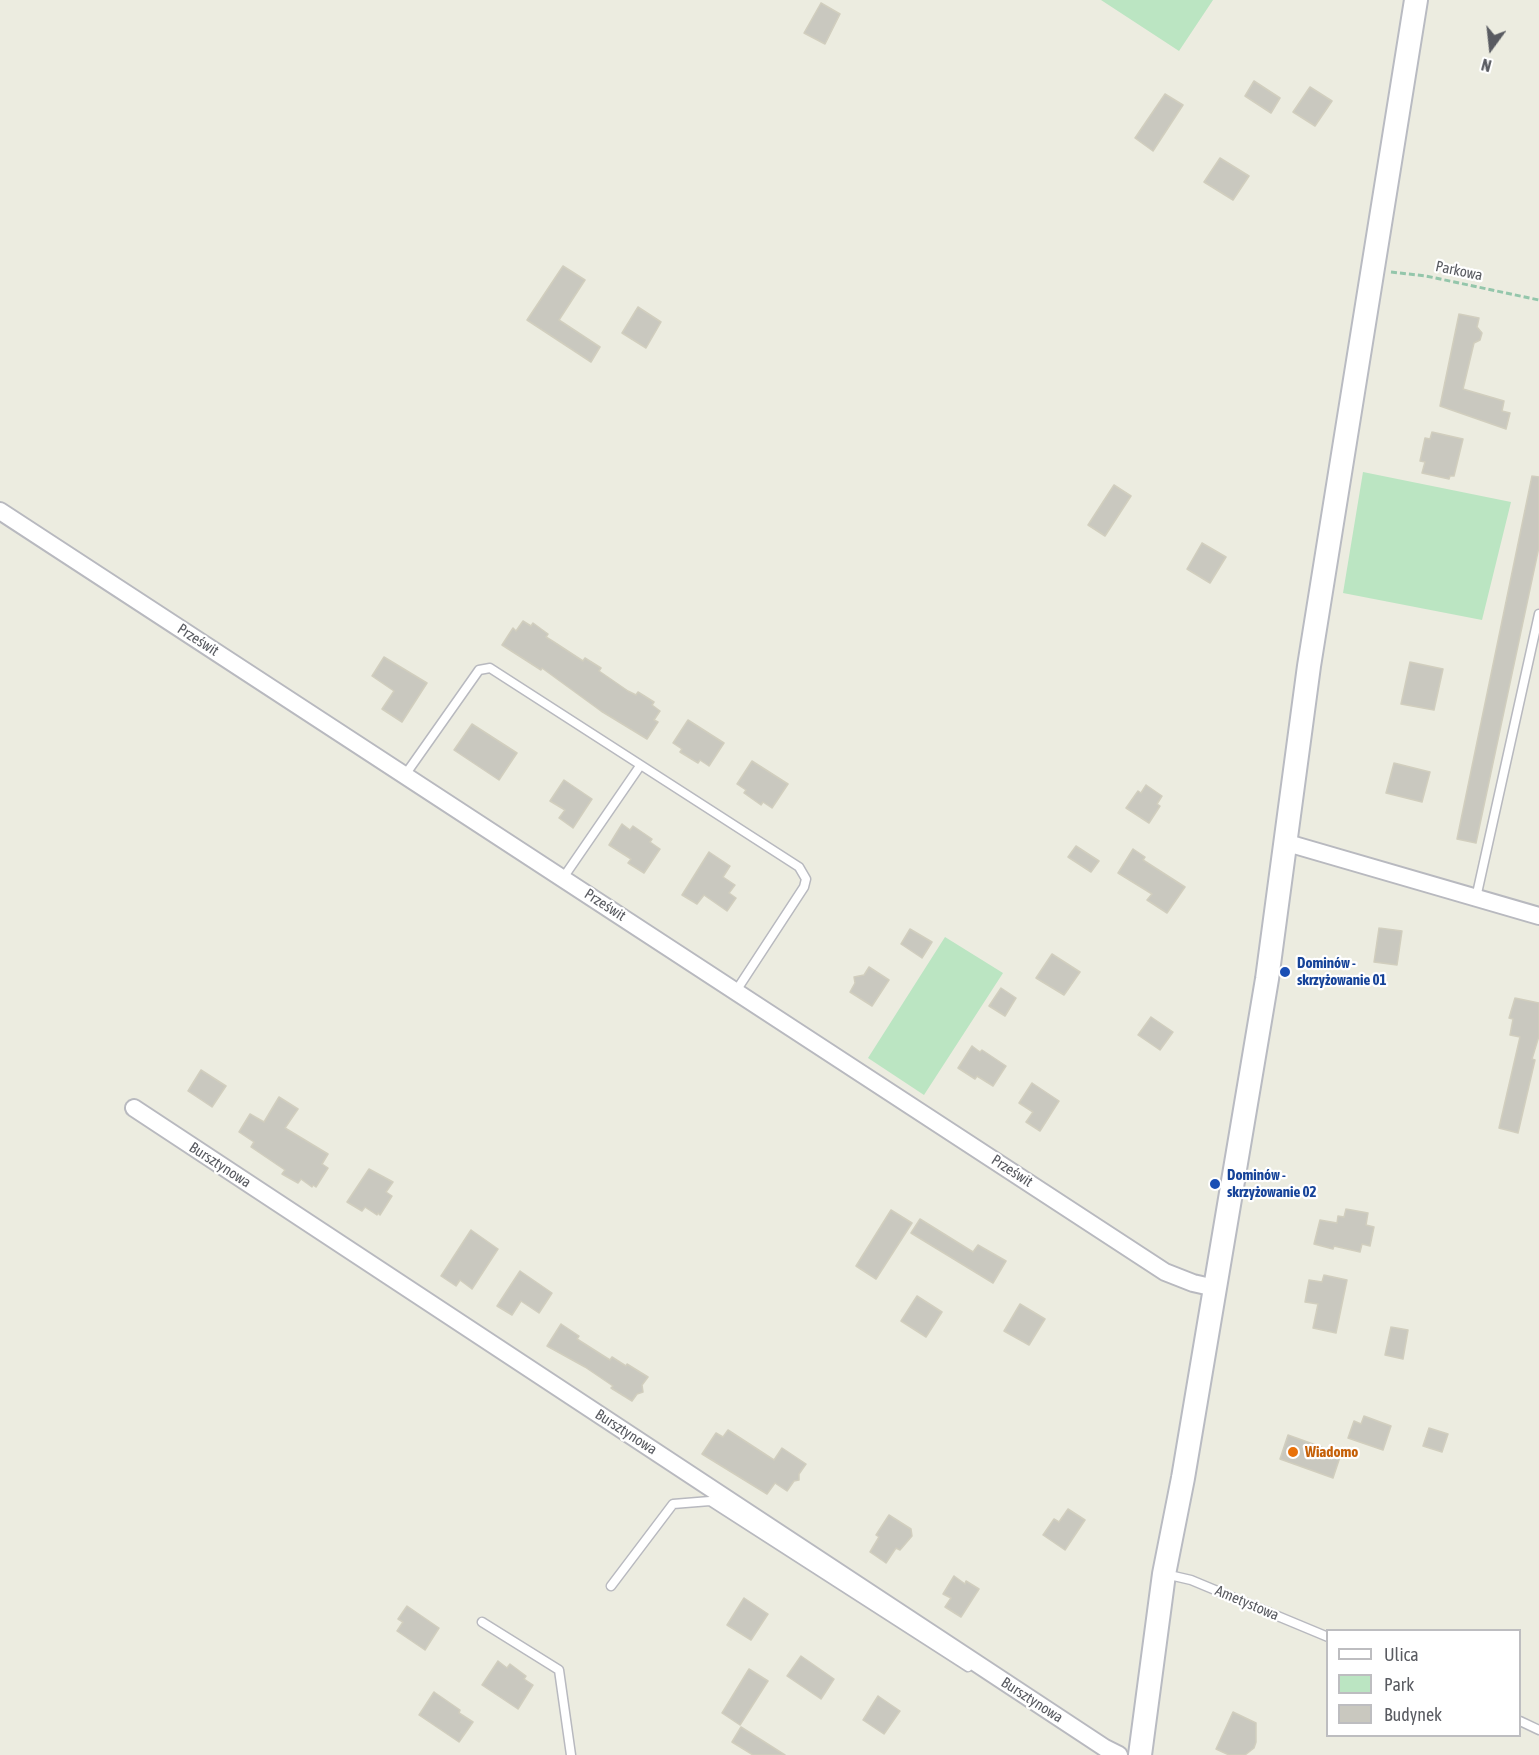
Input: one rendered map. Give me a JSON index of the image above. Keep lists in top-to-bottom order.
{
  "streets": {
    "street": ["Prześwit", "Bursztynowa"],
    "lane": ["Ametystowa"],
    "path": ["Parkowa"]
  },
  "places": ["Dominów - skrzyżowanie 01", "Dominów - skrzyżowanie 02", "Wiadomo"],
  "legend": ["Ulica", "Park", "Budynek"],
  "north": "bottom"
}
